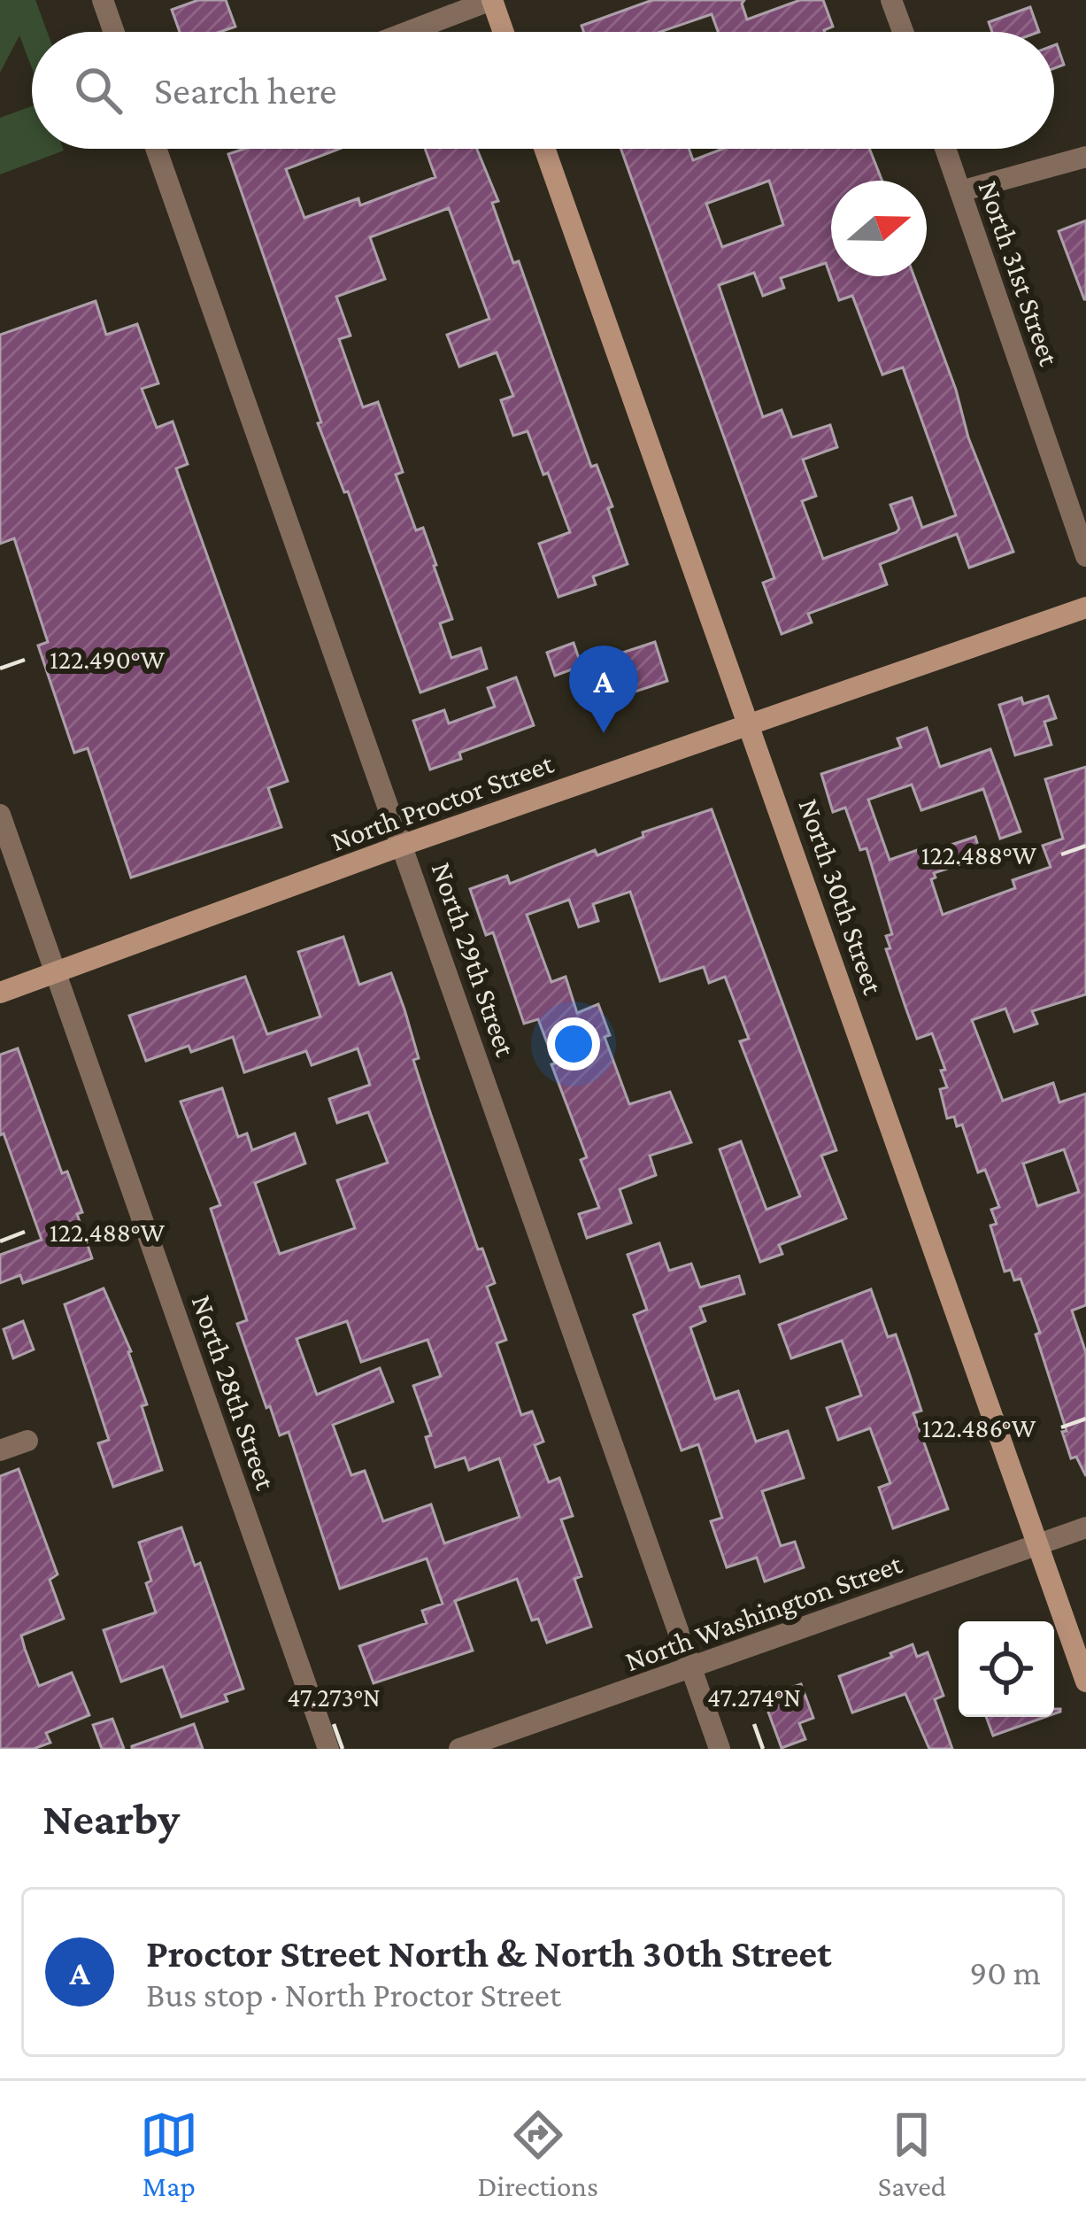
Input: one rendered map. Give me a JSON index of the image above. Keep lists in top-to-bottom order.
{
  "streets": {
    "main road": ["North Proctor Street", "North 30th Street"],
    "street": [
      "North 31st Street",
      "North 29th Street",
      "North 28th Street",
      "North Washington Street"
    ]
  },
  "crossings": [
    ["North Proctor Street", "North 30th Street"],
    ["North Proctor Street", "North 29th Street"],
    ["North Proctor Street", "North 28th Street"],
    ["North 30th Street", "North Washington Street"],
    ["North 29th Street", "North Washington Street"]
  ],
  "north": "right",
  "page": {
    "search": "Search here",
    "pins": "A",
    "heading": "Nearby",
    "list": [
      {
        "mark": "A",
        "name": "Proctor Street North & North 30th Street",
        "note": "Bus stop · North Proctor Street",
        "value": "90 m"
      }
    ],
    "nav": ["Map", "Directions", "Saved"]
  },
  "coordinates": [
    "122.490°W",
    "122.488°W",
    "122.486°W",
    "47.273°N",
    "47.274°N"
  ]
}
